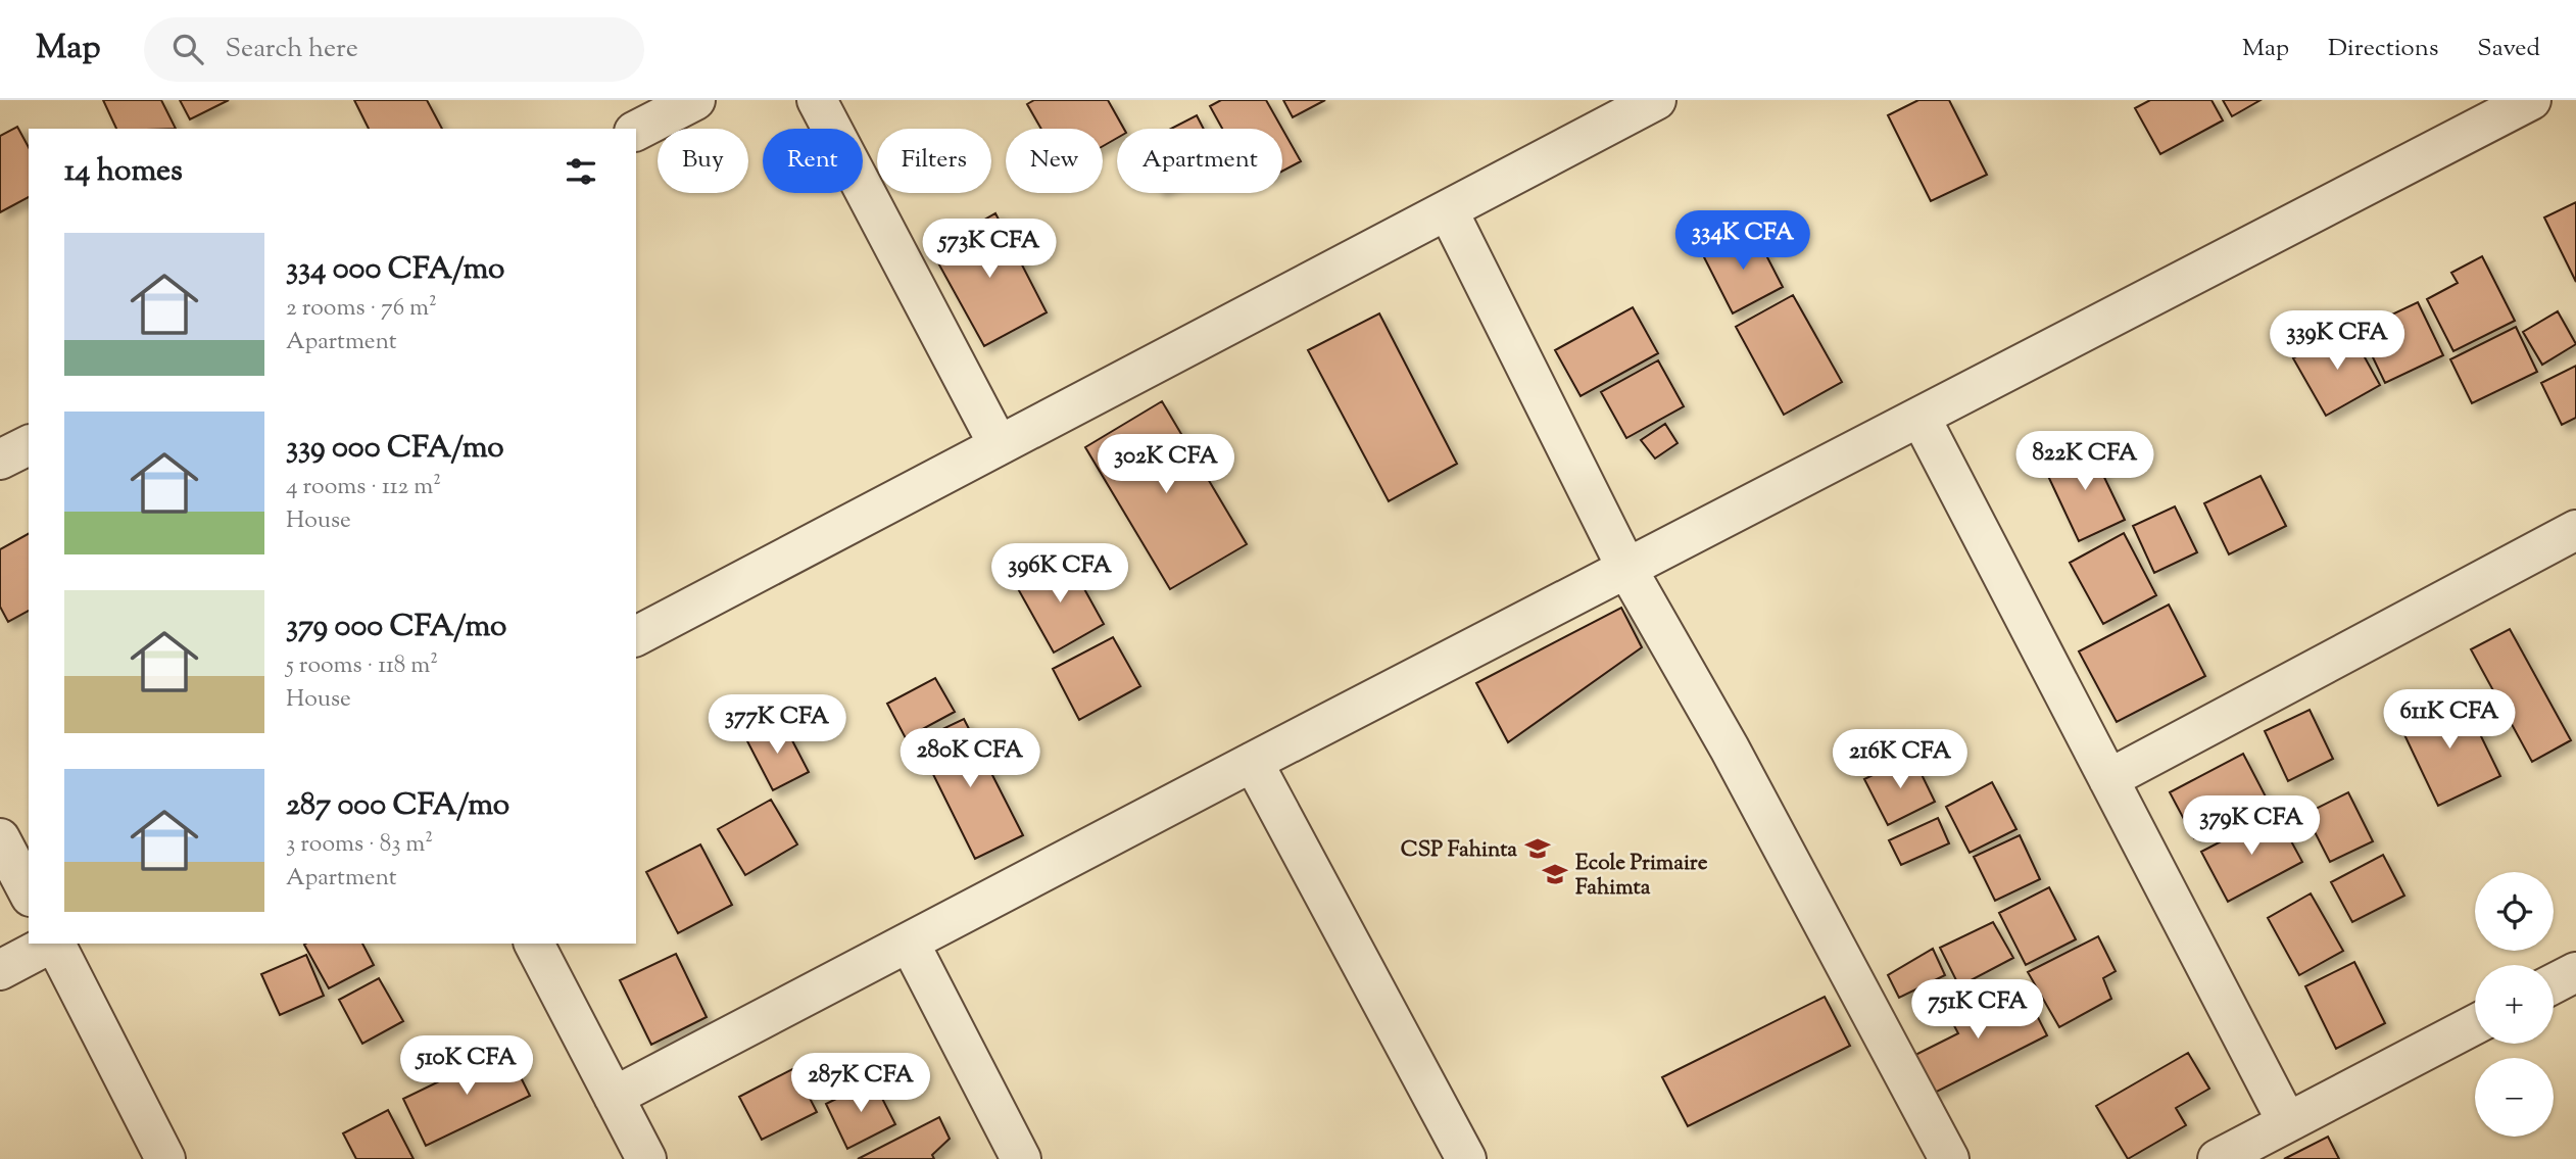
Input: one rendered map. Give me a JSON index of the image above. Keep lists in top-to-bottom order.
{
  "places": {
    "school or university": ["CSP Fahinta", "Ecole Primaire Fahimta"]
  },
  "page": {
    "header": "Map",
    "search": "Search here",
    "nav": ["Map", "Directions", "Saved"],
    "chip": [
      "Buy",
      "Rent",
      "Filters",
      "New",
      "Apartment"
    ],
    "heading": "14 homes",
    "price": [
      "334K CFA",
      "573K CFA",
      "339K CFA",
      "822K CFA",
      "302K CFA",
      "396K CFA",
      "611K CFA",
      "377K CFA",
      "280K CFA",
      "216K CFA",
      "379K CFA",
      "751K CFA",
      "510K CFA",
      "287K CFA"
    ],
    "list": [
      {
        "name": "334 000 CFA/mo",
        "note": "2 rooms · 76 m² · Apartment"
      },
      {
        "name": "339 000 CFA/mo",
        "note": "4 rooms · 112 m² · House"
      },
      {
        "name": "379 000 CFA/mo",
        "note": "5 rooms · 118 m² · House"
      },
      {
        "name": "287 000 CFA/mo",
        "note": "3 rooms · 83 m² · Apartment"
      }
    ],
    "map_buttons": ["+", "−"]
  }
}
